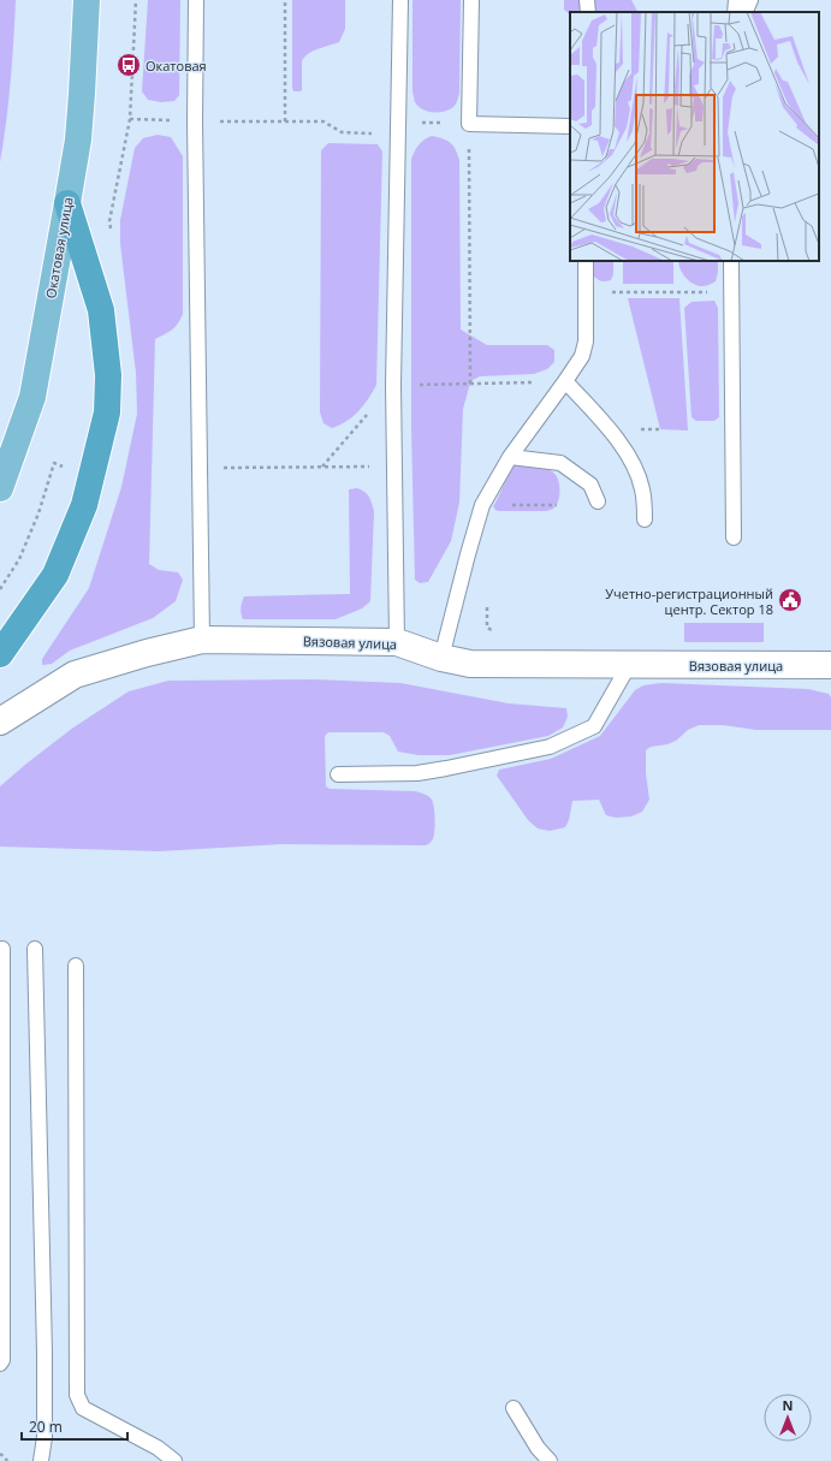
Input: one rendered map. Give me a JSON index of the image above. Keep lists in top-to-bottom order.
{
  "streets": {
    "main road": ["Окатовая улица"],
    "street": ["Вязовая улица"]
  },
  "places": {
    "bus stop": ["Окатовая"],
    "public building": ["Учетно-регистрационный центр. Сектор 18"]
  },
  "scale_bar": "20 m",
  "north": "top"
}
